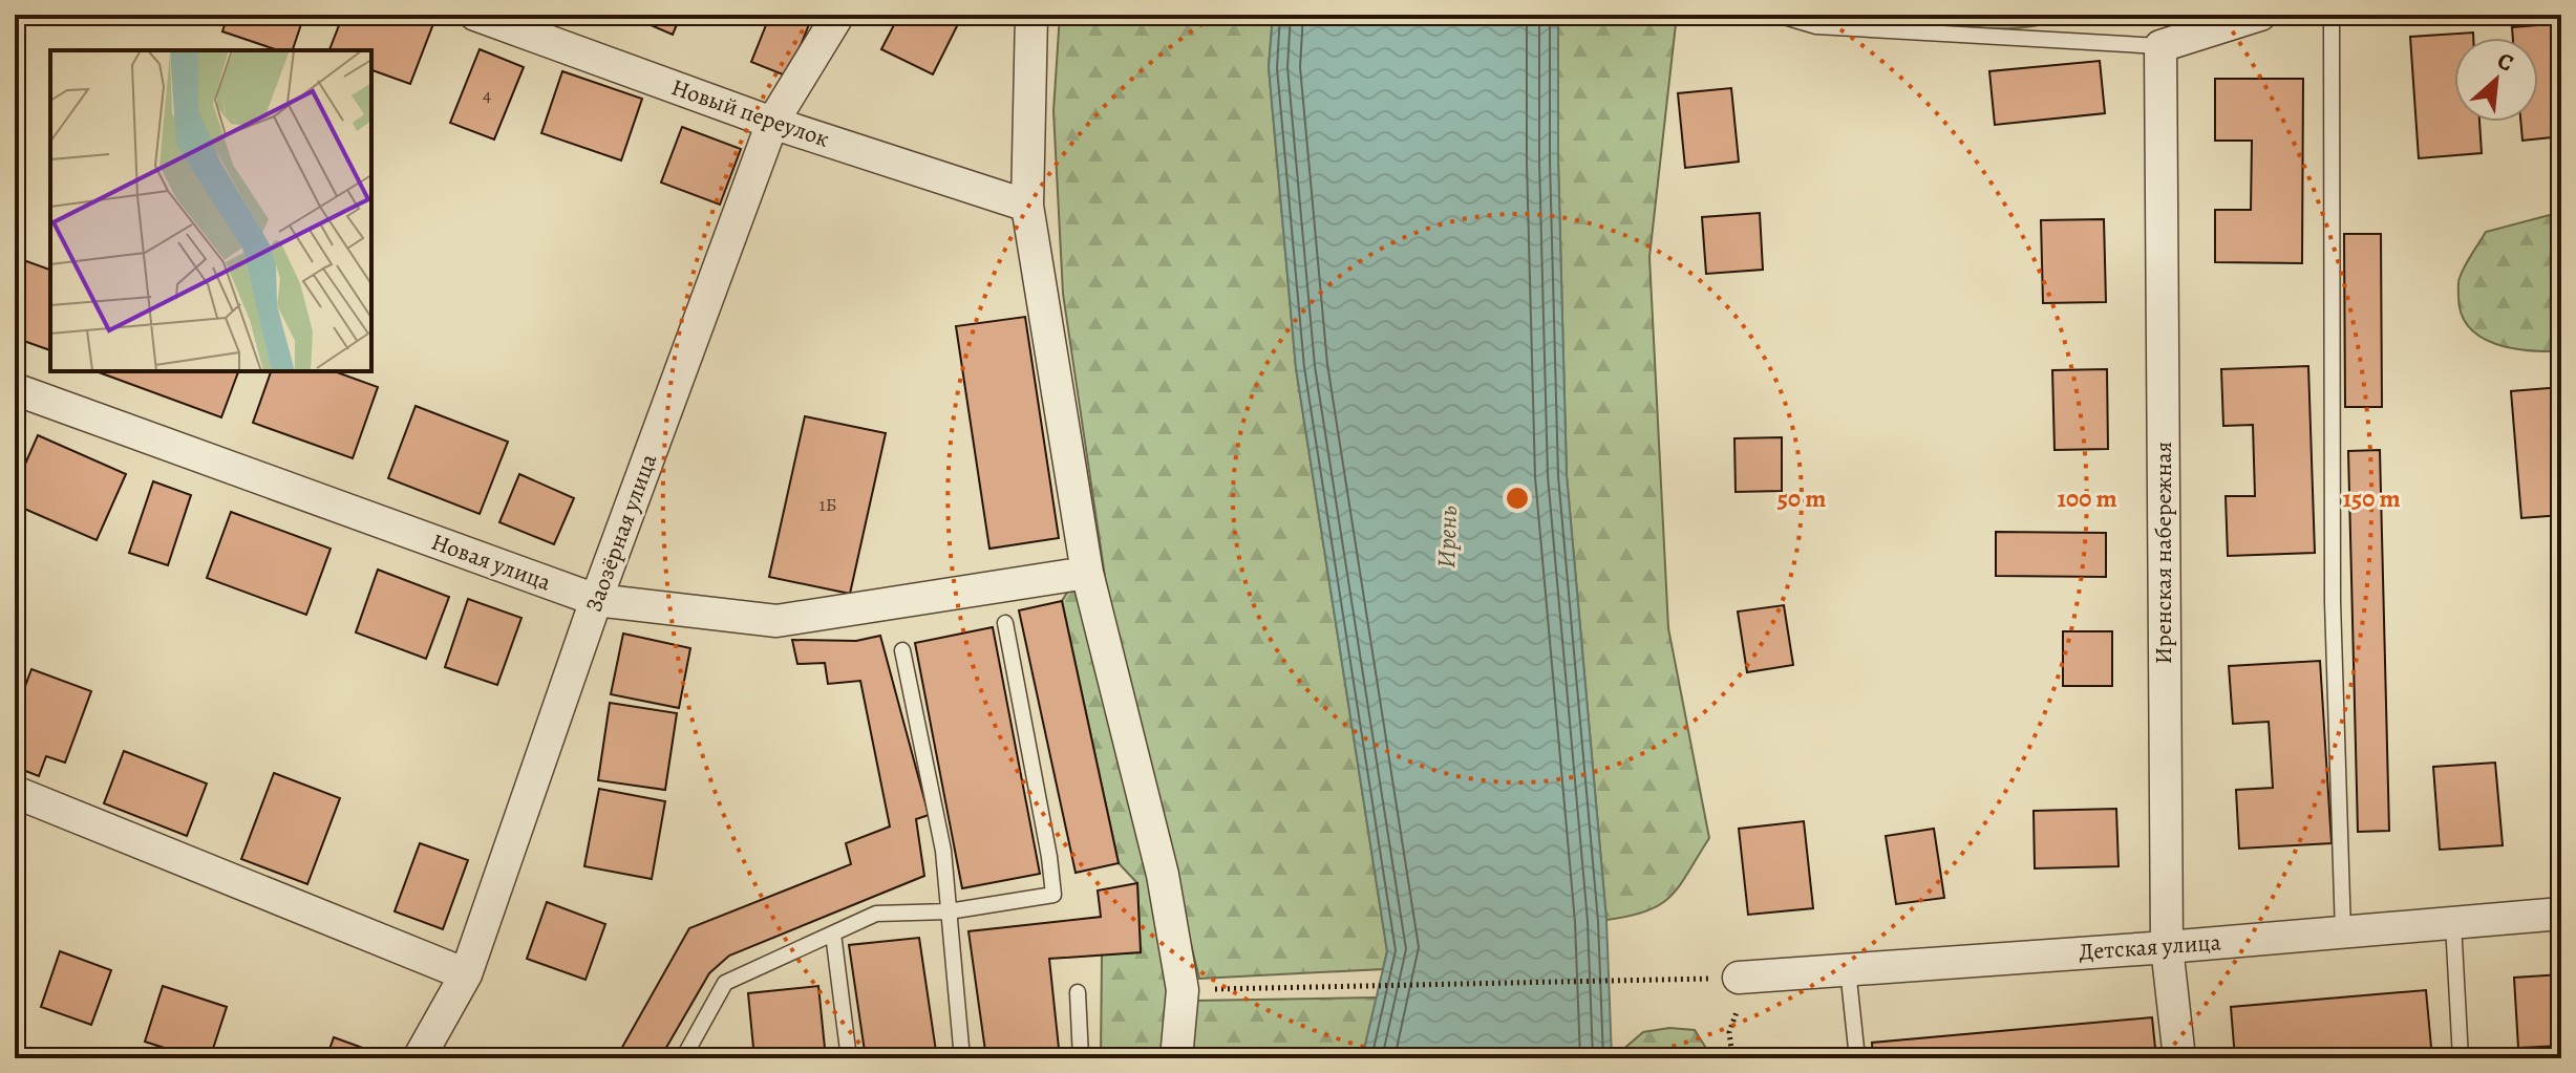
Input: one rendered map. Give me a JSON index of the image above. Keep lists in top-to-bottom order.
{
  "streets": {
    "street": [
      "Новый переулок",
      "Заозёрная улица",
      "Иренская набережная",
      "Новая улица",
      "Детская улица"
    ]
  },
  "crossings": [
    ["Новый переулок", "Заозёрная улица"],
    ["Заозёрная улица", "Новая улица"],
    ["Иренская набережная", "Детская улица"]
  ],
  "water": ["Ирень"],
  "house_numbers": ["4", "1Б"],
  "north": "top right",
  "rings": ["50 m", "100 m", "150 m"]
}
